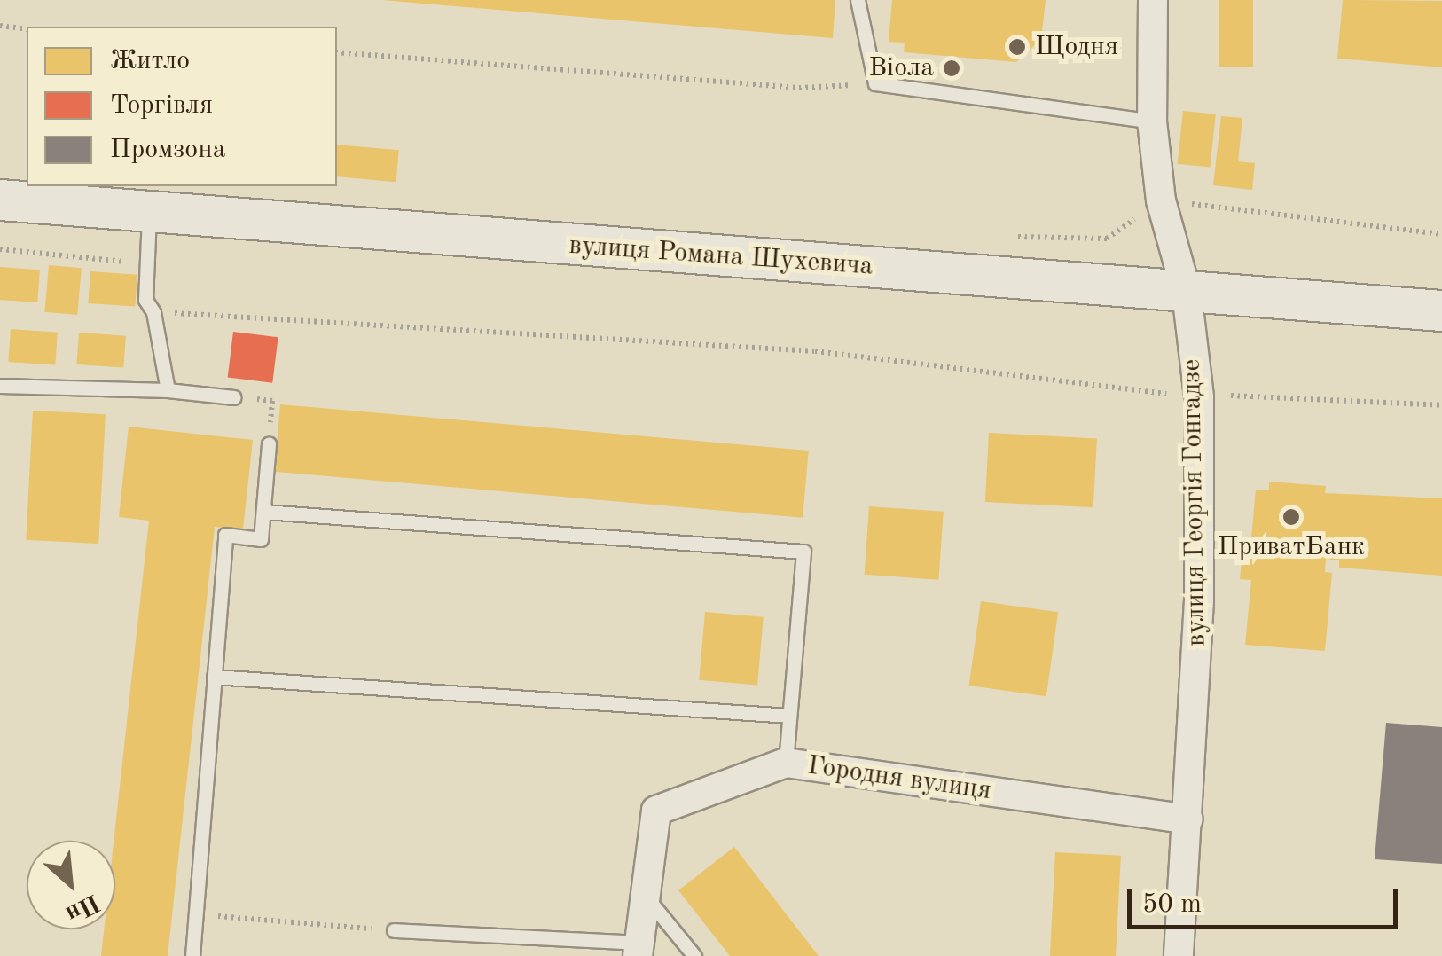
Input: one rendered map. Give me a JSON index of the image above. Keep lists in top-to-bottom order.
{
  "streets": {
    "main road": ["вулиця Романа Шухевича"],
    "street": ["вулиця Георгія Гонгадзе", "Городня вулиця"]
  },
  "crossings": [
    ["вулиця Романа Шухевича", "вулиця Георгія Гонгадзе"],
    ["вулиця Георгія Гонгадзе", "Городня вулиця"]
  ],
  "places": ["Щодня", "Віола", "ПриватБанк"],
  "legend": ["Житло", "Торгівля", "Промзона"],
  "scale_bar": "50 m",
  "north": "bottom right"
}
